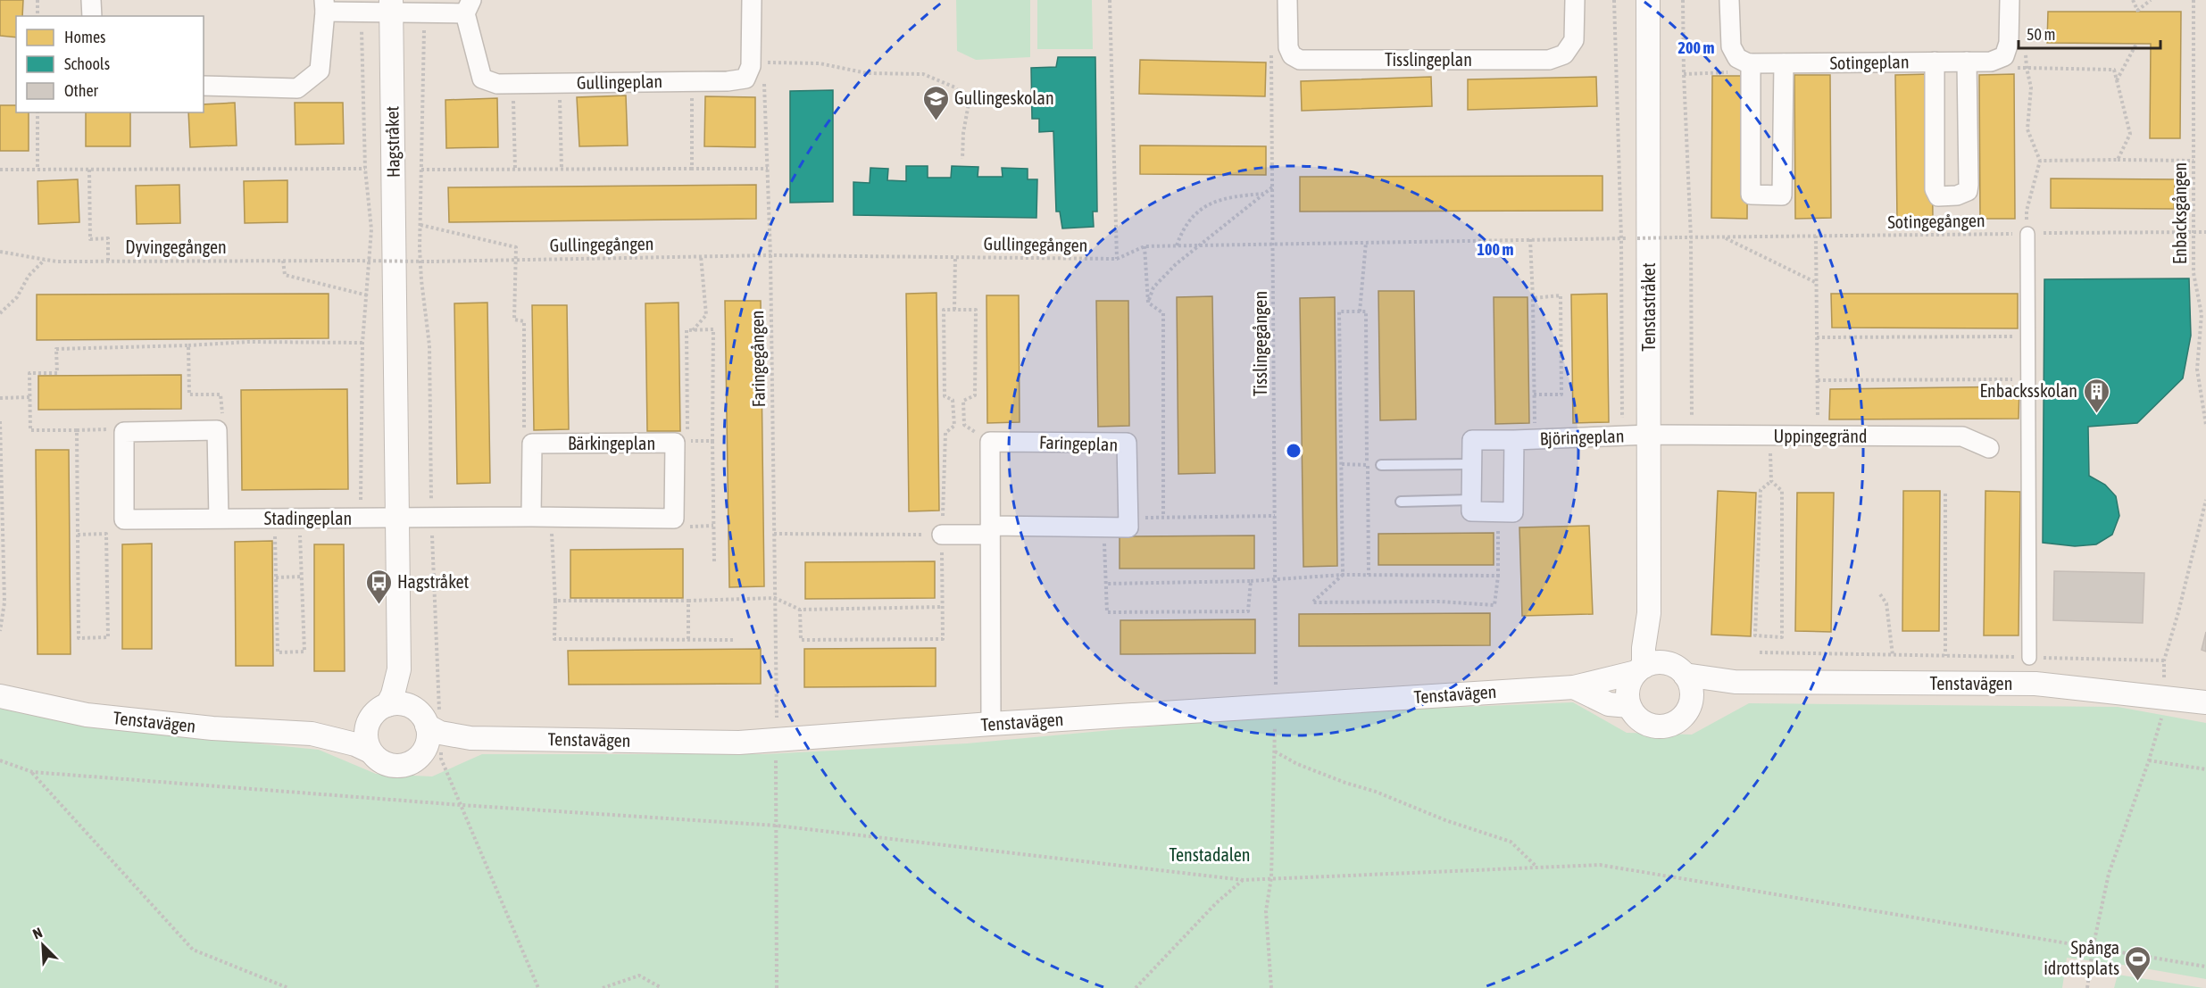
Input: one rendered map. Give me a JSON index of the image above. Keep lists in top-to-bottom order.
{
  "streets": {
    "street": [
      "Tisslingeplan",
      "Sotingeplan",
      "Gullingeplan",
      "Hagstråket",
      "Tenstastråket",
      "Uppingegränd",
      "Björingeplan",
      "Bärkingeplan",
      "Faringeplan",
      "Stadingeplan",
      "Tenstavägen"
    ],
    "path": [
      "Enbacksgången",
      "Sotingegången",
      "Gullingegången",
      "Dyvingegången",
      "Tisslingegången",
      "Faringegången"
    ]
  },
  "crossings": [
    ["Gullingeplan", "Hagstråket"],
    ["Hagstråket", "Bärkingeplan"],
    ["Hagstråket", "Stadingeplan"],
    ["Hagstråket", "Tenstavägen"],
    ["Enbacksgången", "Sotingegången"],
    ["Sotingegången", "Gullingegången"],
    ["Gullingegången", "Dyvingegången"],
    ["Gullingegången", "Tisslingegången"],
    ["Gullingegången", "Faringegången"],
    ["Tenstastråket", "Uppingegränd"],
    ["Tenstastråket", "Björingeplan"],
    ["Tenstastråket", "Tenstavägen"],
    ["Uppingegränd", "Björingeplan"],
    ["Bärkingeplan", "Stadingeplan"]
  ],
  "parks": ["Tenstadalen"],
  "places": {
    "school or university": ["Gullingeskolan"],
    "building": ["Enbacksskolan"],
    "bus stop": ["Hagstråket"],
    "sports": ["Spånga idrottsplats"]
  },
  "legend": ["Homes", "Schools", "Other"],
  "scale_bar": "50 m",
  "north": "top left",
  "rings": ["200 m", "100 m"]
}
